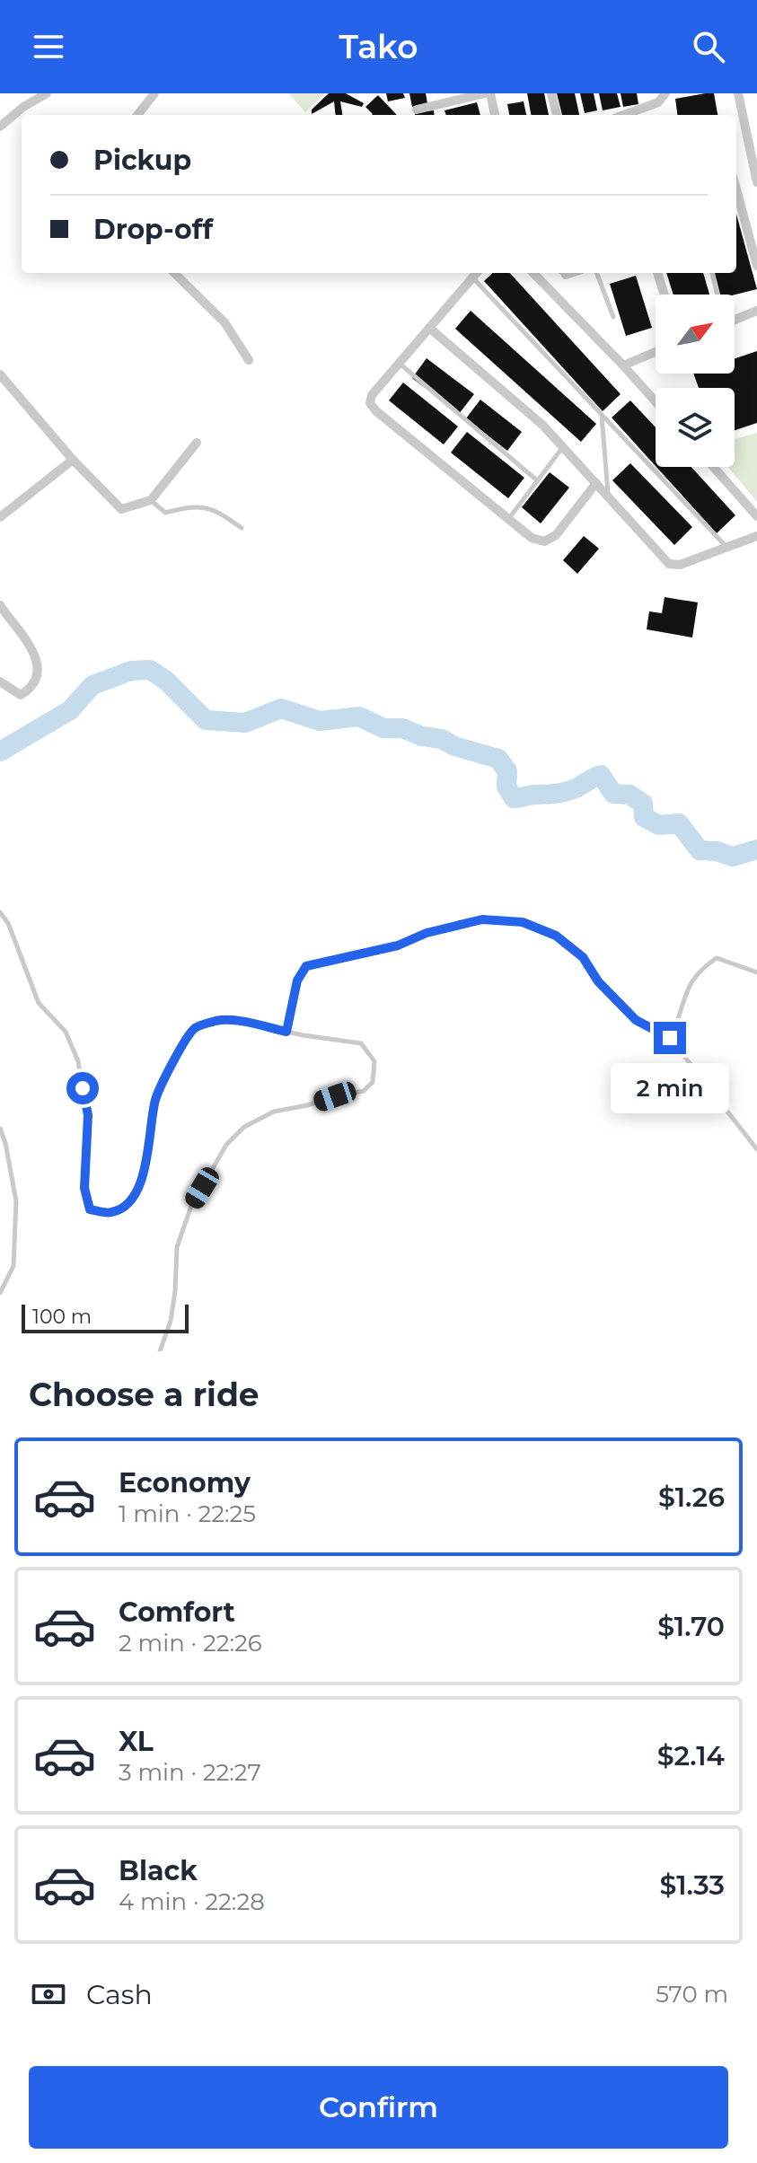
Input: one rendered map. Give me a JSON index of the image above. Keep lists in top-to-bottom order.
{
  "scale_bar": "100 m",
  "north": "top right",
  "page": {
    "header": "Tako",
    "banner": ["Pickup", "Drop-off"],
    "bubble": "2 min",
    "scale": "100 m",
    "heading": "Choose a ride",
    "list": [
      {
        "name": "Economy",
        "note": "1 min · 22:25",
        "value": "$1.26"
      },
      {
        "name": "Comfort",
        "note": "2 min · 22:26",
        "value": "$1.70"
      },
      {
        "name": "XL",
        "note": "3 min · 22:27",
        "value": "$2.14"
      },
      {
        "name": "Black",
        "note": "4 min · 22:28",
        "value": "$1.33"
      }
    ],
    "pay": ["Cash", "570 m"],
    "buttons": "Confirm"
  }
}
